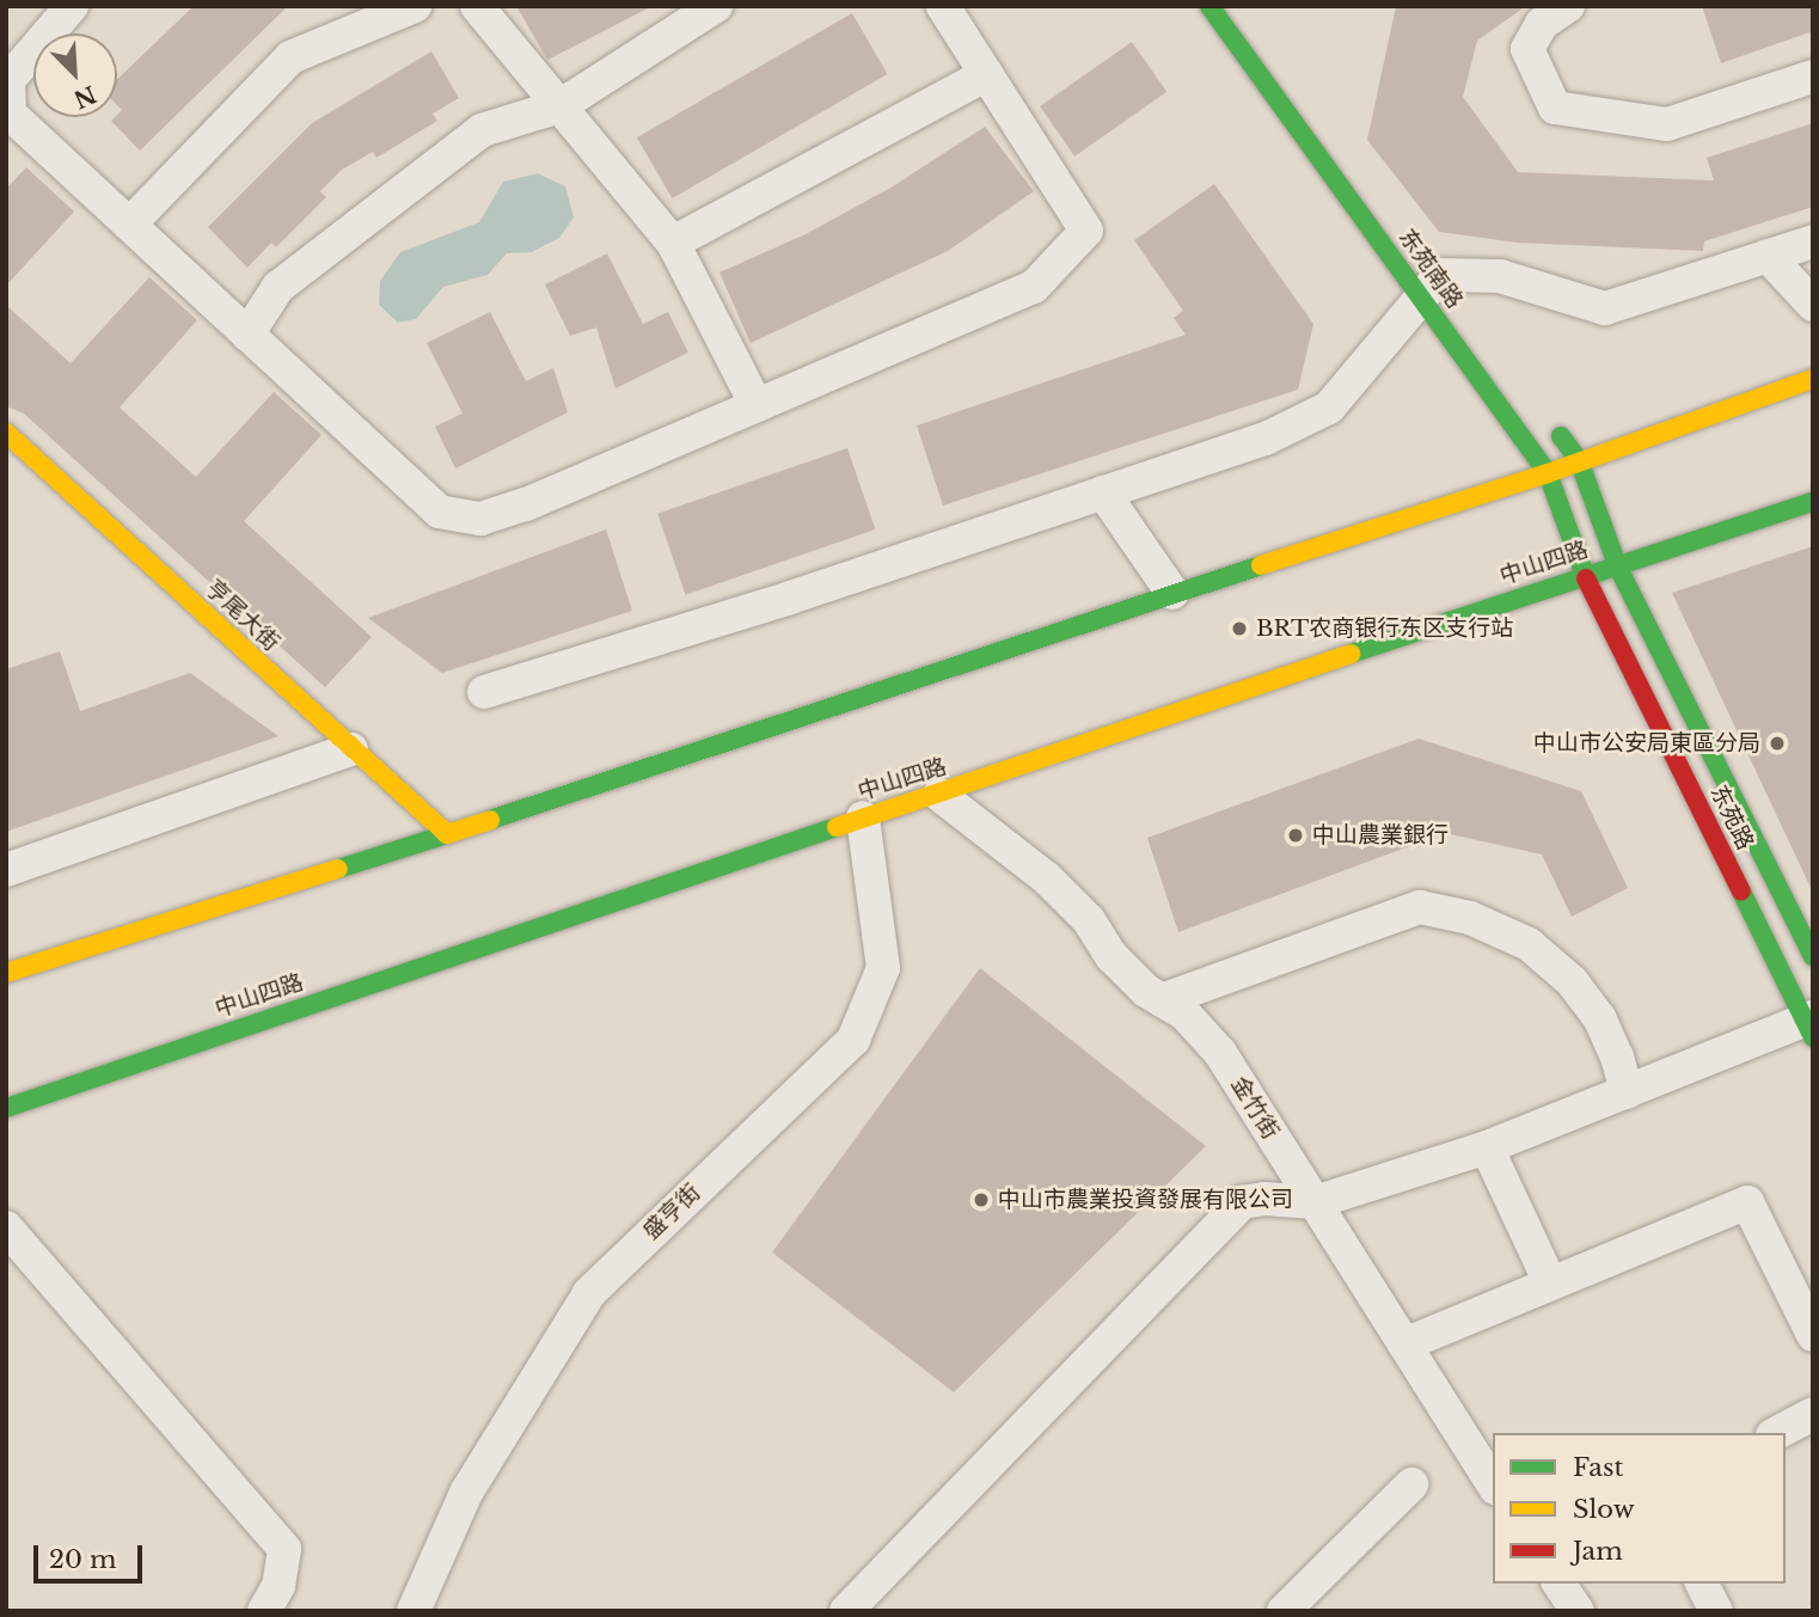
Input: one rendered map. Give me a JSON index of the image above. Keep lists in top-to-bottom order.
{
  "streets": {
    "main road": [
      "东苑南路",
      "中山四路",
      "亨尾大街",
      "东苑路"
    ],
    "street": ["金竹街", "盛亨街"]
  },
  "crossings": [
    ["东苑南路", "中山四路"],
    ["东苑南路", "东苑路"],
    ["中山四路", "东苑路"],
    ["中山四路", "金竹街"],
    ["中山四路", "盛亨街"]
  ],
  "places": [
    "BRT农商银行东区支行站",
    "中山市公安局東區分局",
    "中山農業銀行",
    "中山市農業投資發展有限公司"
  ],
  "legend": ["Fast", "Slow", "Jam"],
  "scale_bar": "20 m",
  "north": "bottom right"
}
